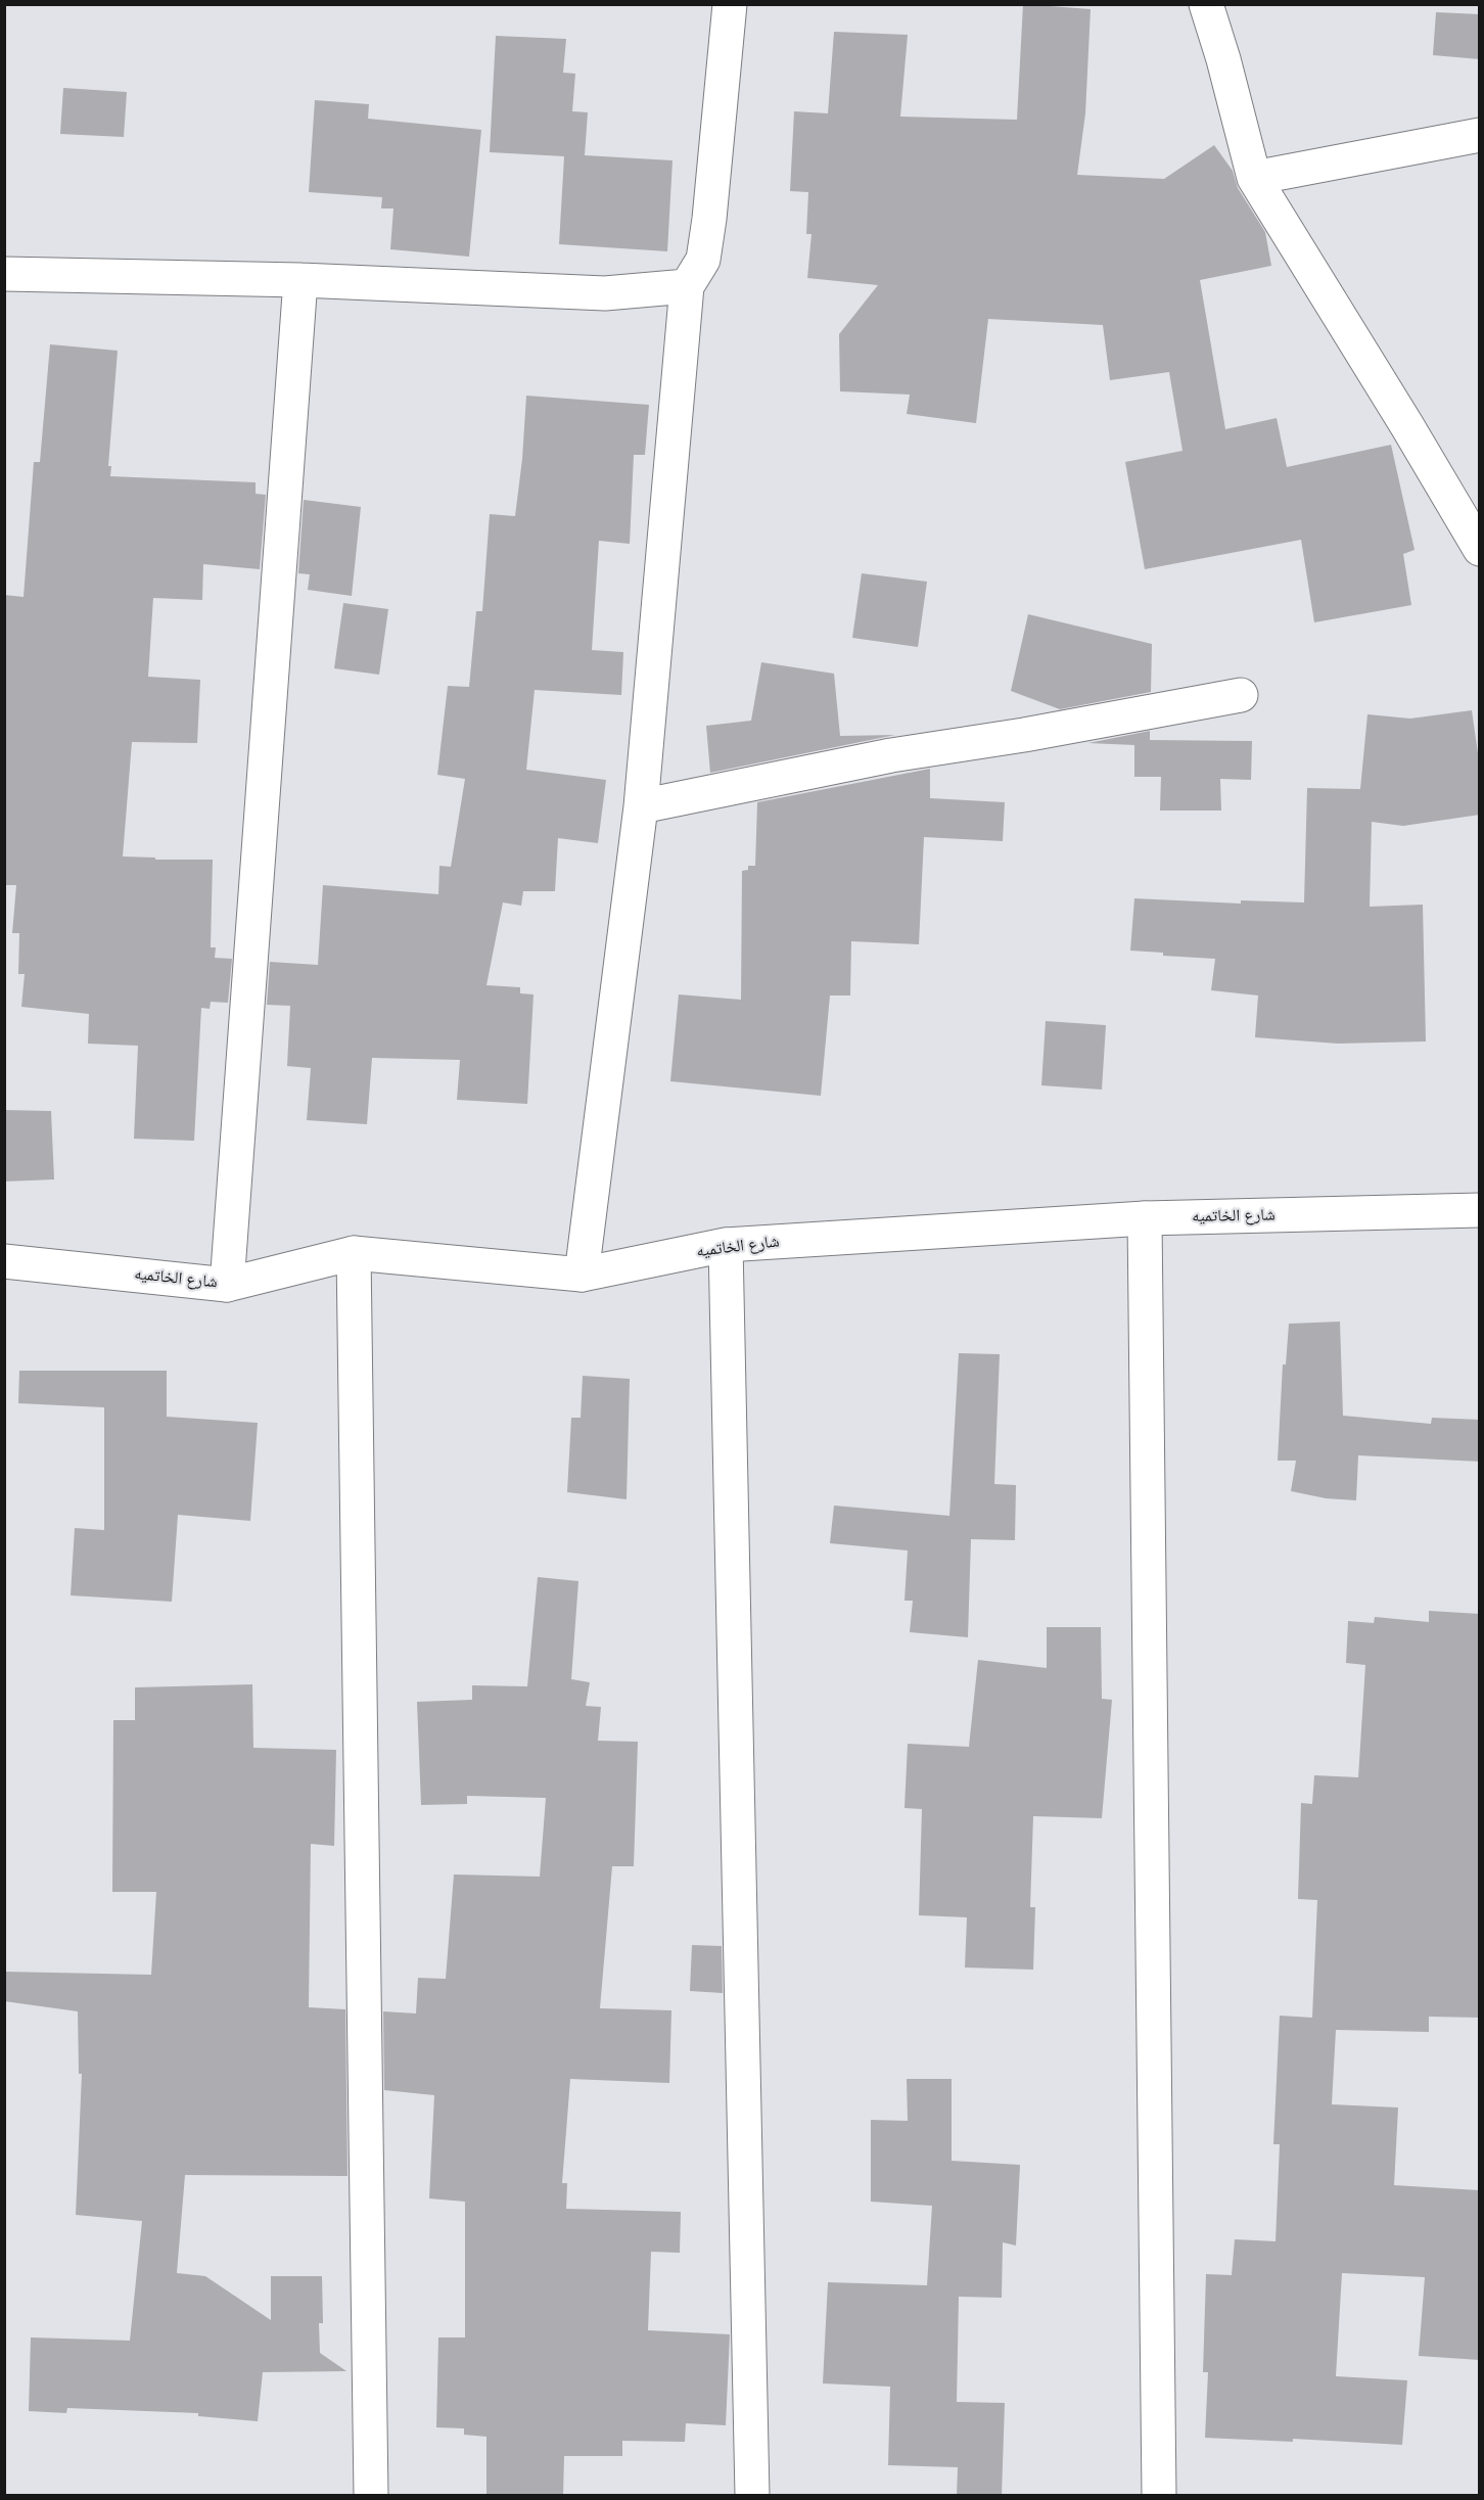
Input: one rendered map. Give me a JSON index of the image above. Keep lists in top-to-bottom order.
{
  "streets": {
    "street": ["شارع الخاتميه"]
  }
}
